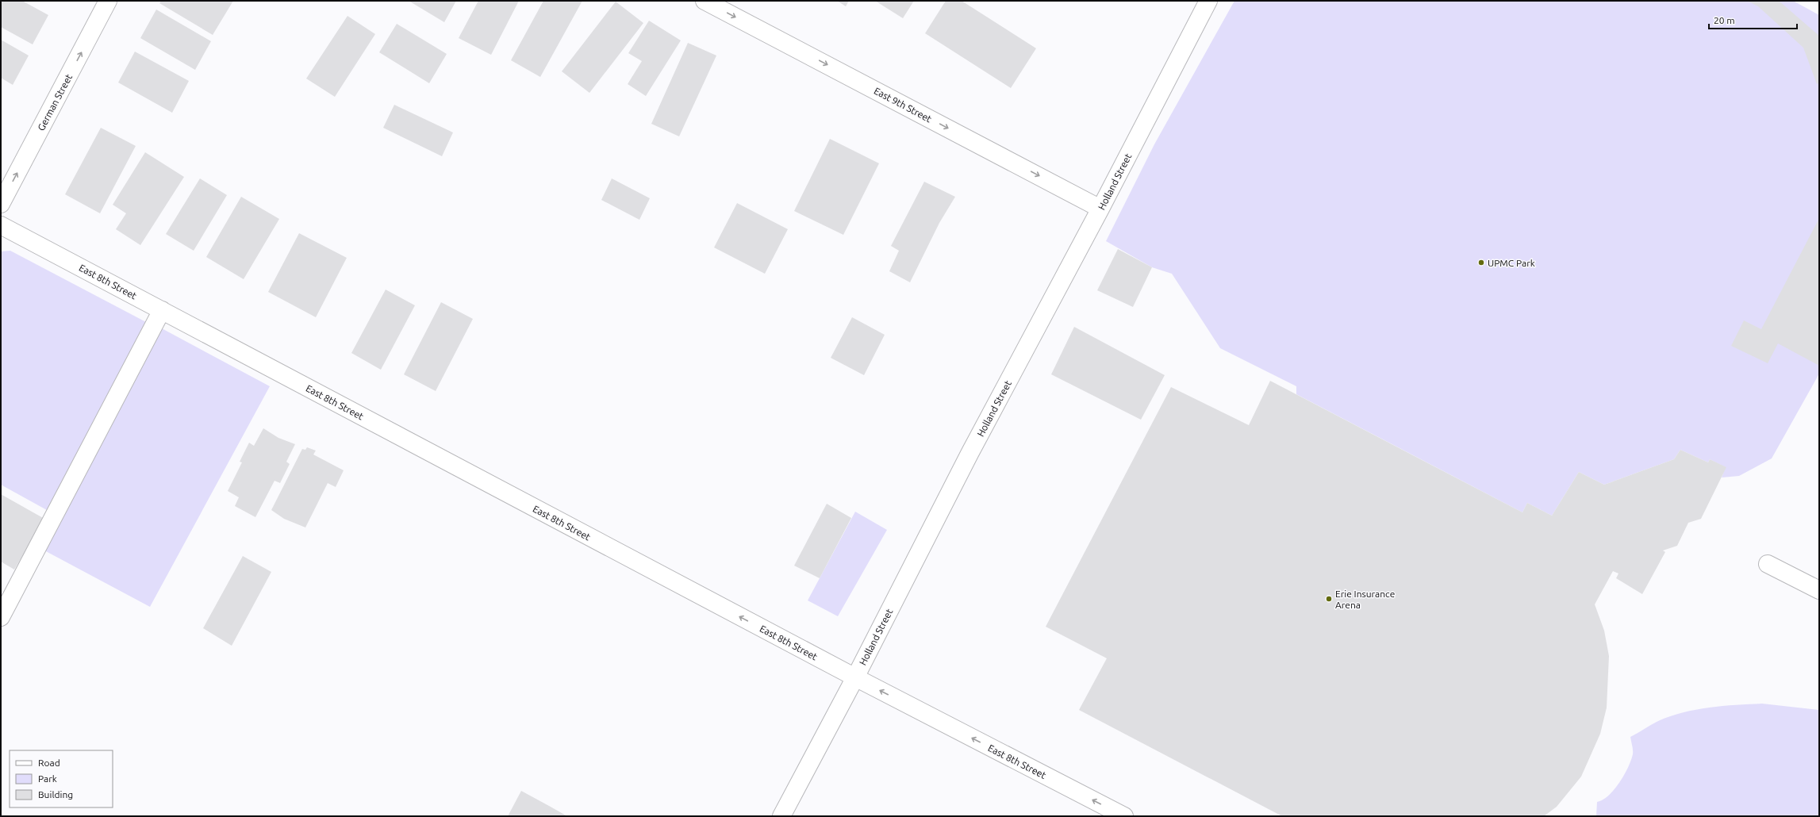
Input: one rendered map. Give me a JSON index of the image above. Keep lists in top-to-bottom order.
{
  "streets": {
    "street": [
      "German Street",
      "East 9th Street",
      "Holland Street",
      "East 8th Street"
    ]
  },
  "crossings": [
    ["East 9th Street", "Holland Street"],
    ["Holland Street", "East 8th Street"]
  ],
  "one_way": ["German Street", "East 9th Street", "East 8th Street"],
  "places": ["UPMC Park", "Erie Insurance Arena"],
  "legend": ["Road", "Park", "Building"],
  "scale_bar": "20 m"
}
